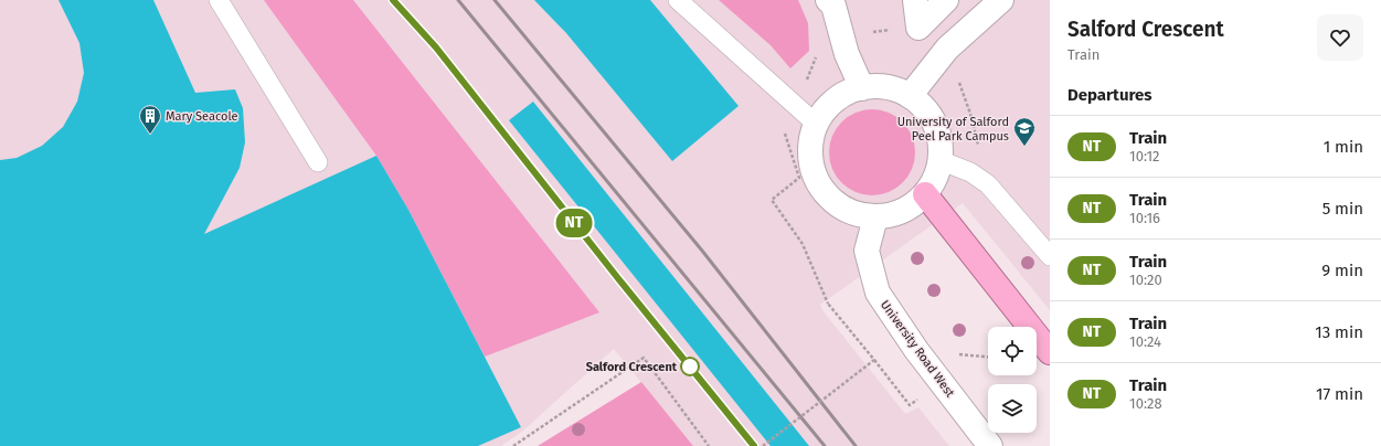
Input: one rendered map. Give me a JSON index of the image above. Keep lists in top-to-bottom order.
{
  "streets": {
    "street": ["University Road West"]
  },
  "places": {
    "building": ["Mary Seacole"],
    "school or university": ["University of Salford Peel Park Campus"],
    "other": ["Salford Crescent"]
  },
  "page": {
    "on_map": "NT",
    "heading": [
      ["Salford Crescent", "Train"],
      "Departures"
    ],
    "list": [
      {
        "mark": "NT",
        "name": "Train",
        "note": "10:12",
        "value": "1 min"
      },
      {
        "mark": "NT",
        "name": "Train",
        "note": "10:16",
        "value": "5 min"
      },
      {
        "mark": "NT",
        "name": "Train",
        "note": "10:20",
        "value": "9 min"
      },
      {
        "mark": "NT",
        "name": "Train",
        "note": "10:24",
        "value": "13 min"
      },
      {
        "mark": "NT",
        "name": "Train",
        "note": "10:28",
        "value": "17 min"
      }
    ]
  }
}
